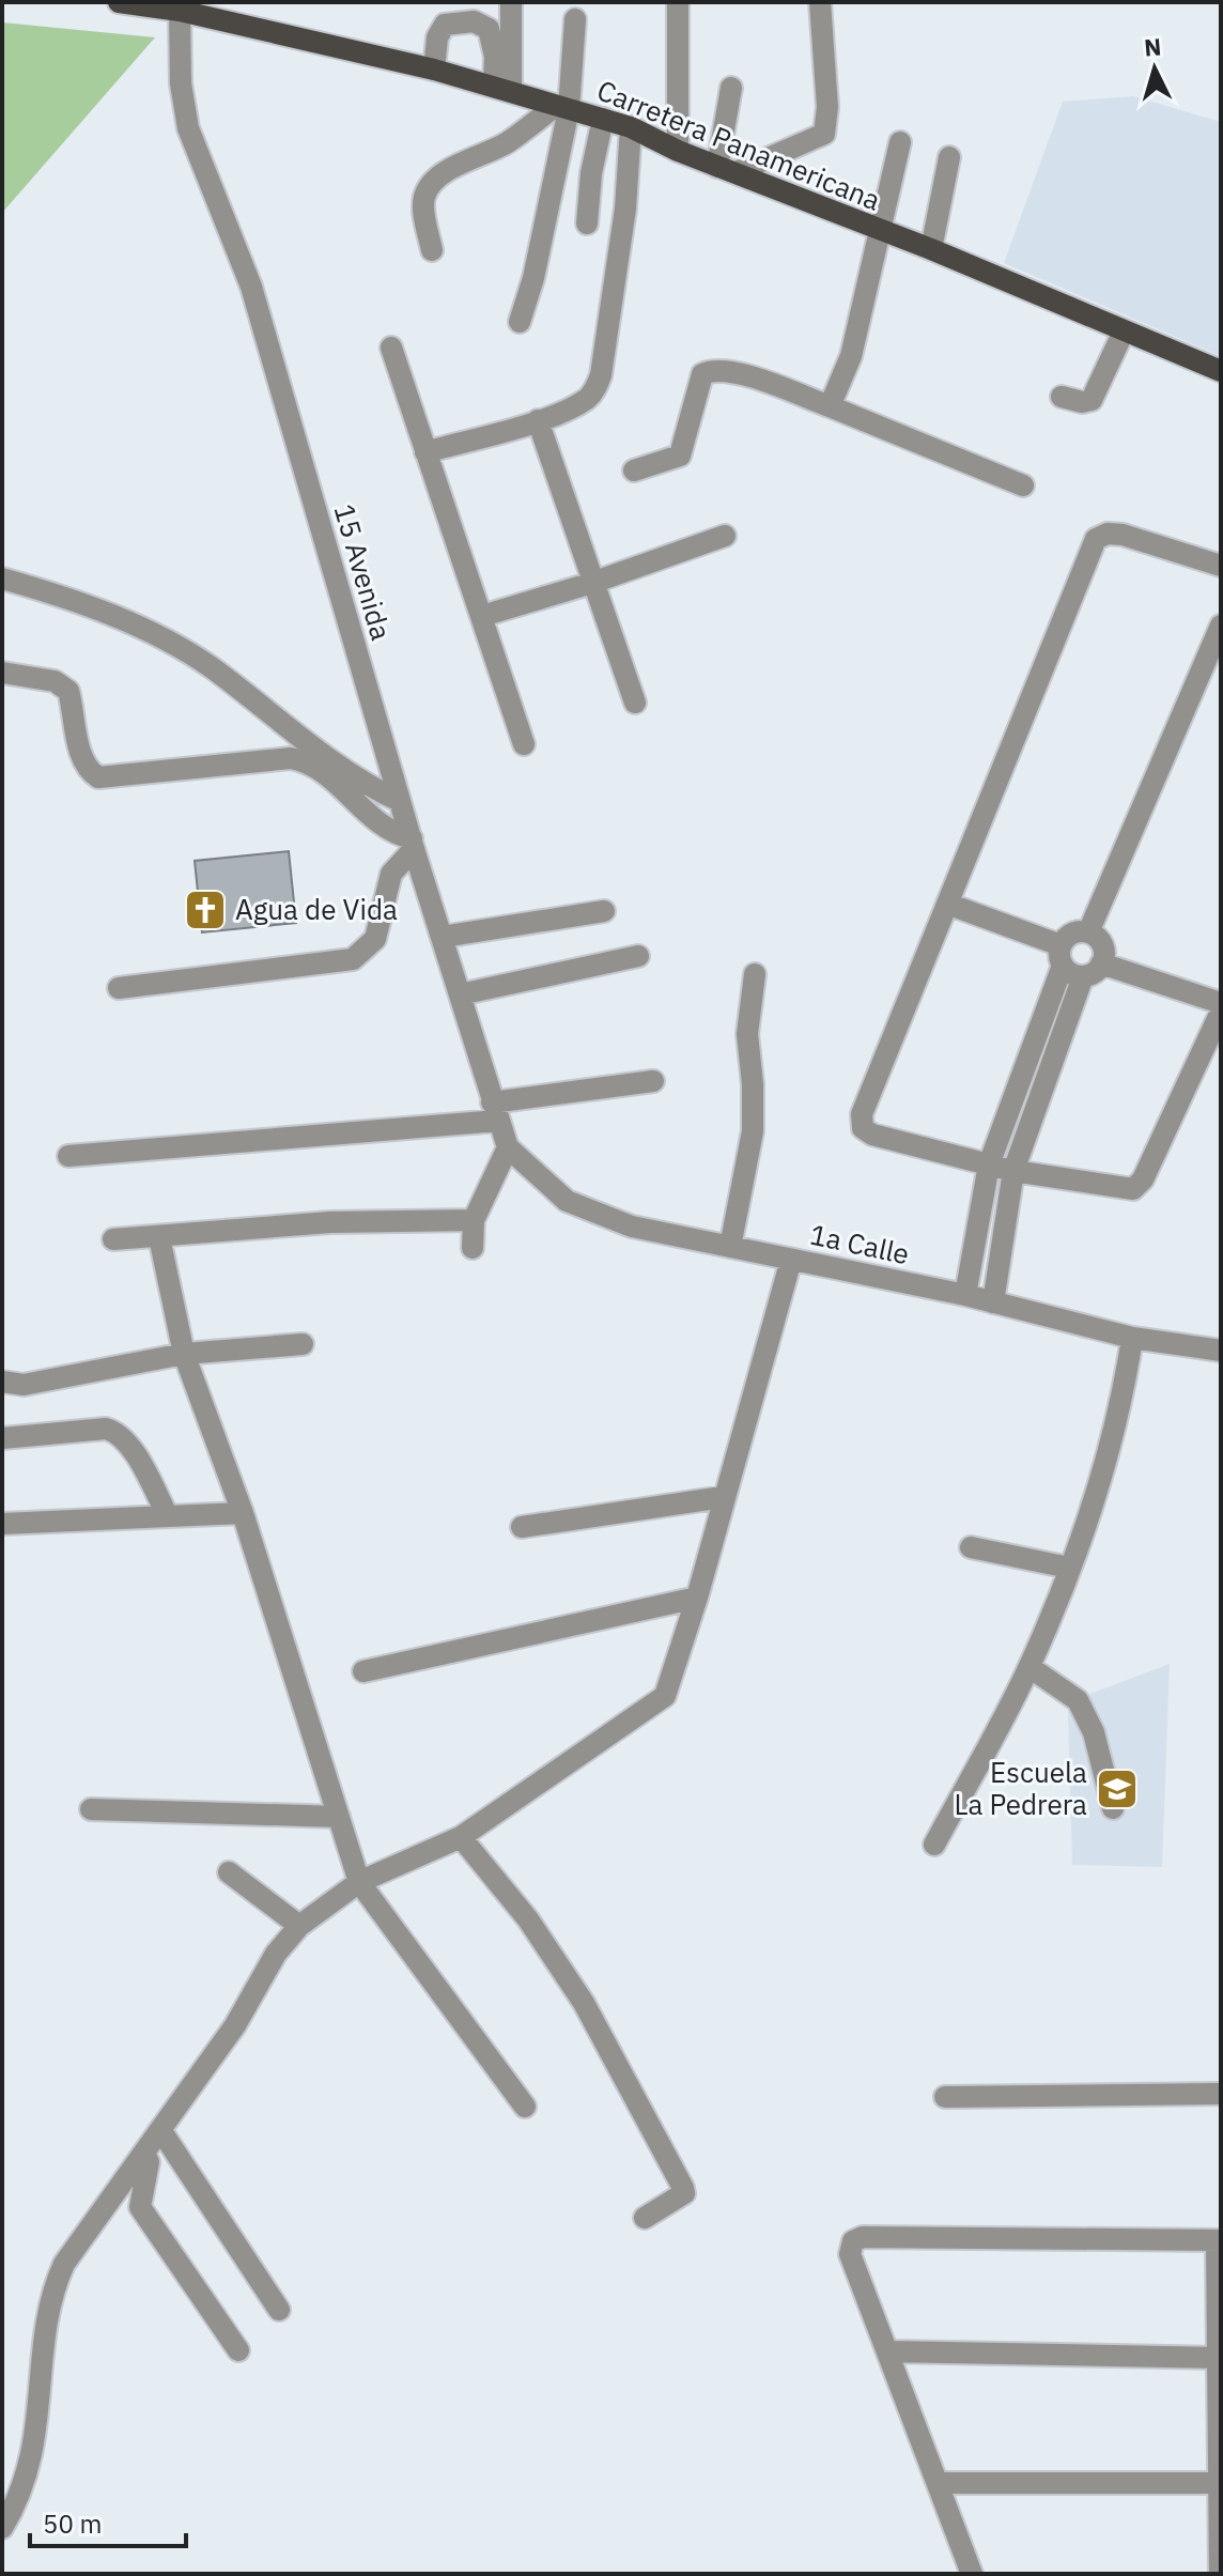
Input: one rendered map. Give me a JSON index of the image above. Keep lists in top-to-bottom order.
{
  "streets": {
    "main road": ["Carretera Panamericana"],
    "street": ["15 Avenida", "1a Calle"]
  },
  "crossings": [
    ["Carretera Panamericana", "15 Avenida"],
    ["15 Avenida", "1a Calle"]
  ],
  "places": {
    "church": ["Agua de Vida"],
    "school or university": ["Escuela La Pedrera"]
  },
  "scale_bar": "50 m",
  "north": "top"
}
